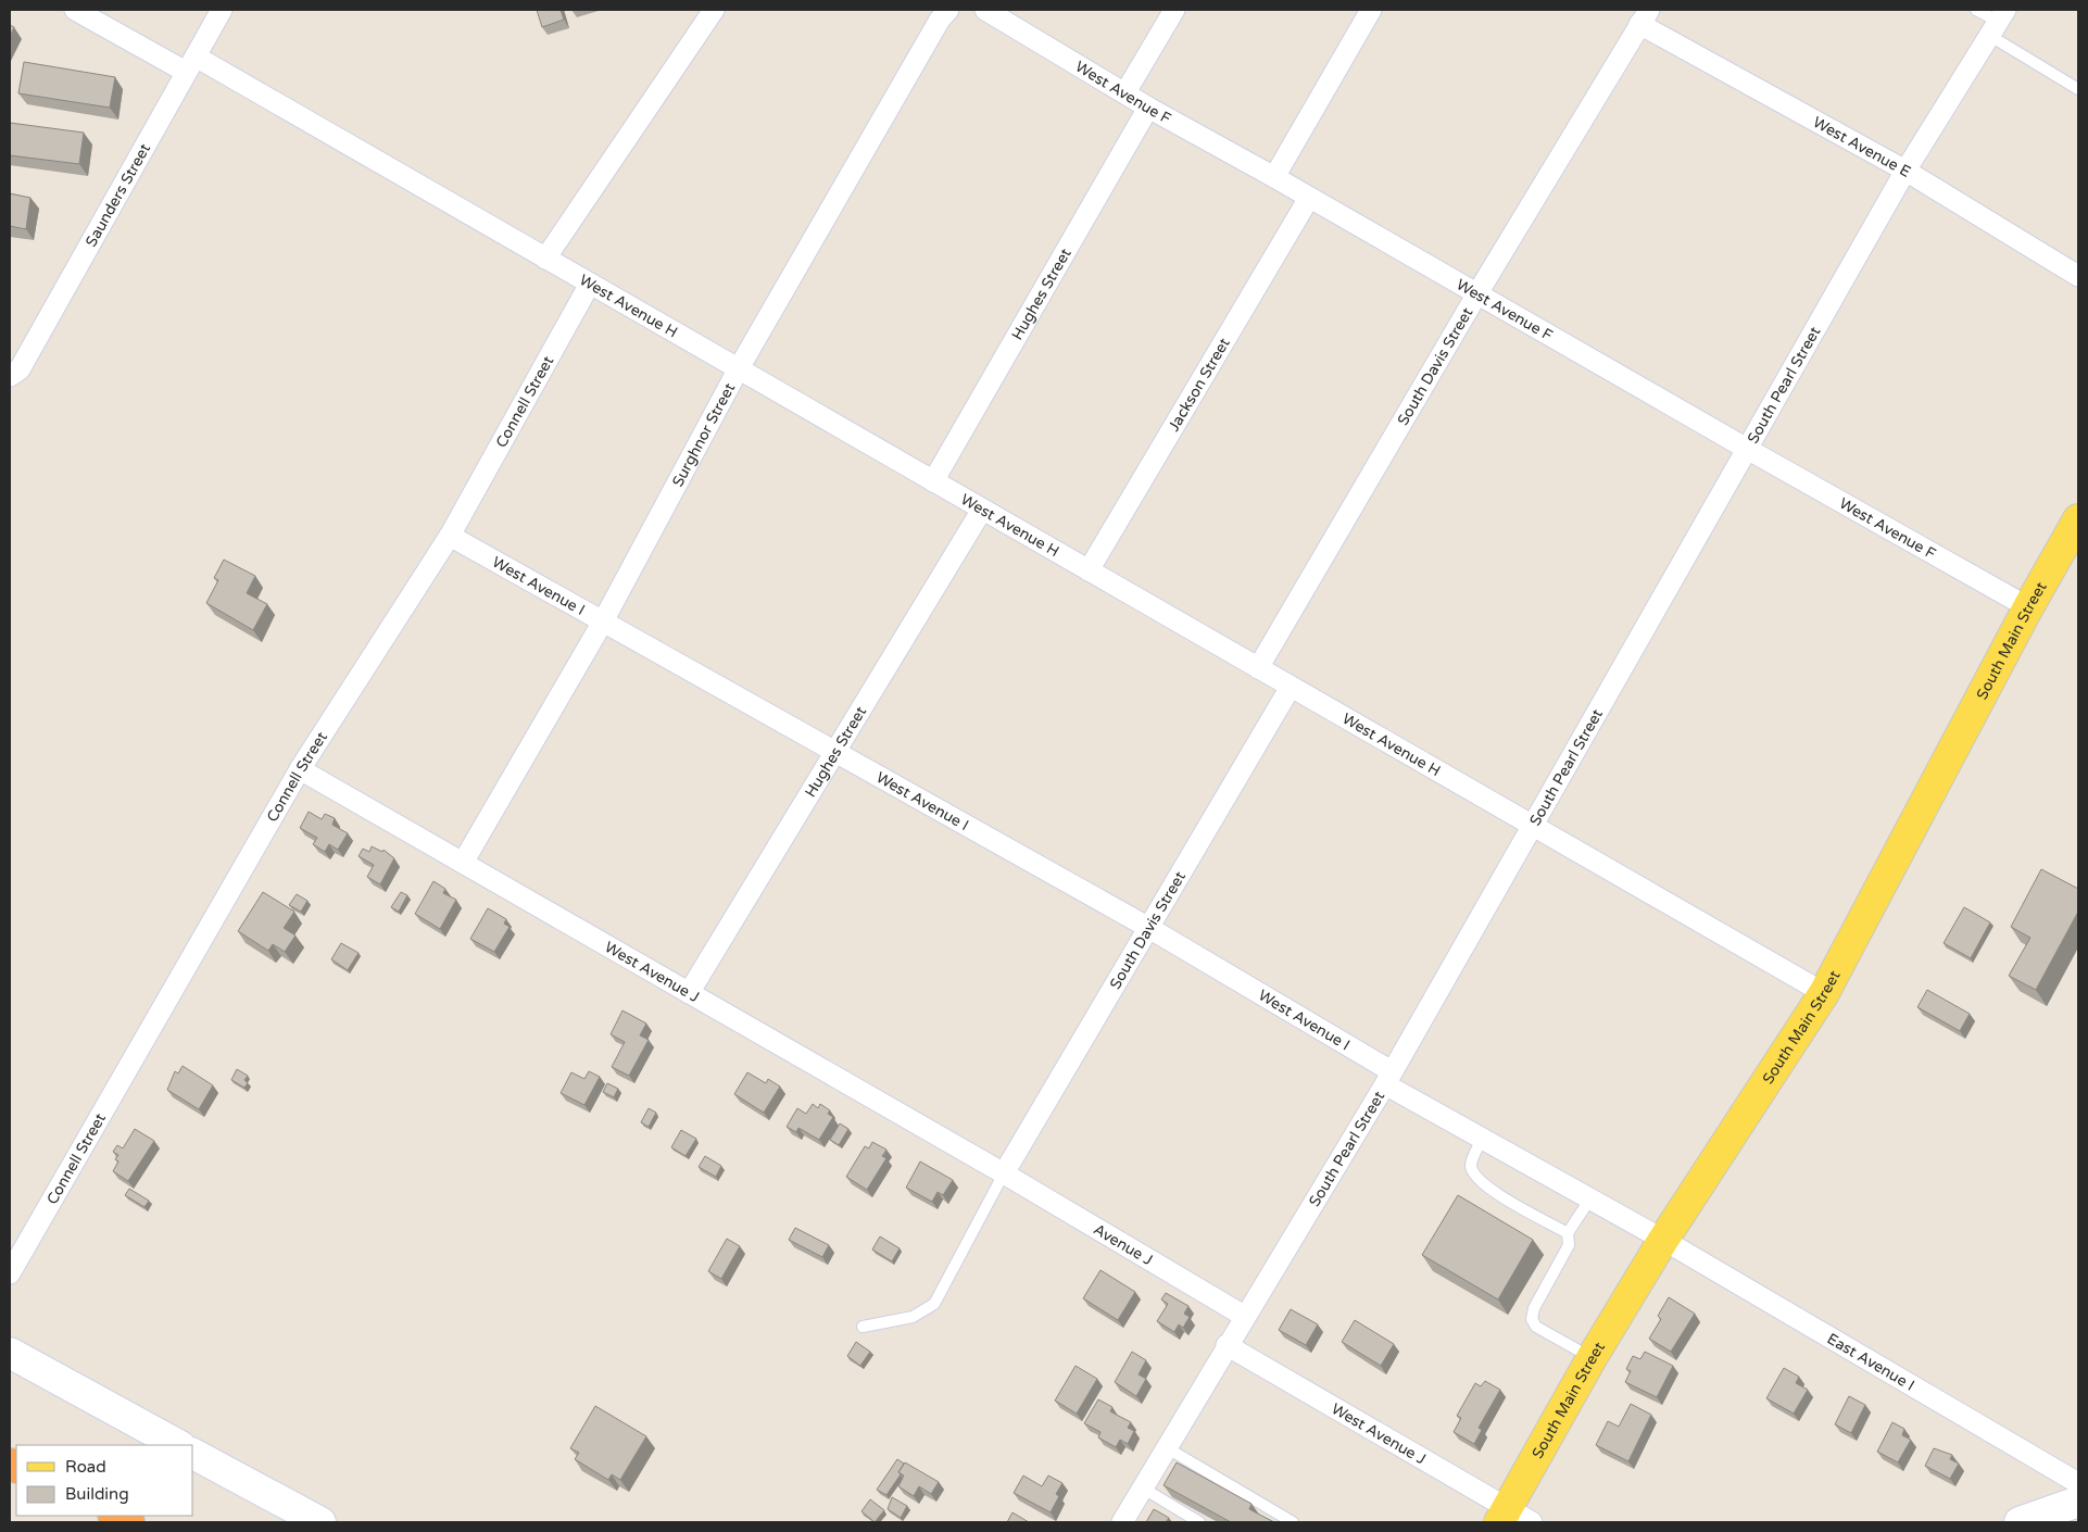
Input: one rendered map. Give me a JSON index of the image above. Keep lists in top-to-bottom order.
{
  "streets": {
    "main road": ["South Main Street"],
    "street": [
      "West Avenue F",
      "West Avenue E",
      "Saunders Street",
      "Hughes Street",
      "West Avenue H",
      "South Davis Street",
      "Jackson Street",
      "South Pearl Street",
      "Connell Street",
      "Surghnor Street",
      "West Avenue I",
      "West Avenue J",
      "Avenue J",
      "East Avenue I"
    ]
  },
  "crossings": [
    ["West Avenue F", "Hughes Street"],
    ["West Avenue F", "South Davis Street"],
    ["West Avenue F", "Jackson Street"],
    ["West Avenue F", "South Pearl Street"],
    ["West Avenue F", "South Main Street"],
    ["West Avenue E", "South Davis Street"],
    ["West Avenue E", "South Pearl Street"],
    ["Saunders Street", "West Avenue H"],
    ["Hughes Street", "West Avenue H"],
    ["Hughes Street", "West Avenue I"],
    ["Hughes Street", "West Avenue J"],
    ["West Avenue H", "South Davis Street"],
    ["West Avenue H", "Jackson Street"],
    ["West Avenue H", "South Pearl Street"],
    ["West Avenue H", "Connell Street"],
    ["West Avenue H", "Surghnor Street"],
    ["West Avenue H", "South Main Street"],
    ["South Davis Street", "West Avenue I"],
    ["South Davis Street", "West Avenue J"],
    ["South Davis Street", "Avenue J"],
    ["South Pearl Street", "West Avenue I"],
    ["South Pearl Street", "West Avenue J"],
    ["South Pearl Street", "Avenue J"],
    ["Connell Street", "West Avenue I"],
    ["Connell Street", "West Avenue J"],
    ["Surghnor Street", "West Avenue I"],
    ["Surghnor Street", "West Avenue J"],
    ["West Avenue I", "South Main Street"],
    ["West Avenue I", "East Avenue I"],
    ["South Main Street", "West Avenue J"],
    ["South Main Street", "East Avenue I"],
    ["West Avenue J", "Avenue J"]
  ],
  "legend": ["Road", "Building"]
}
